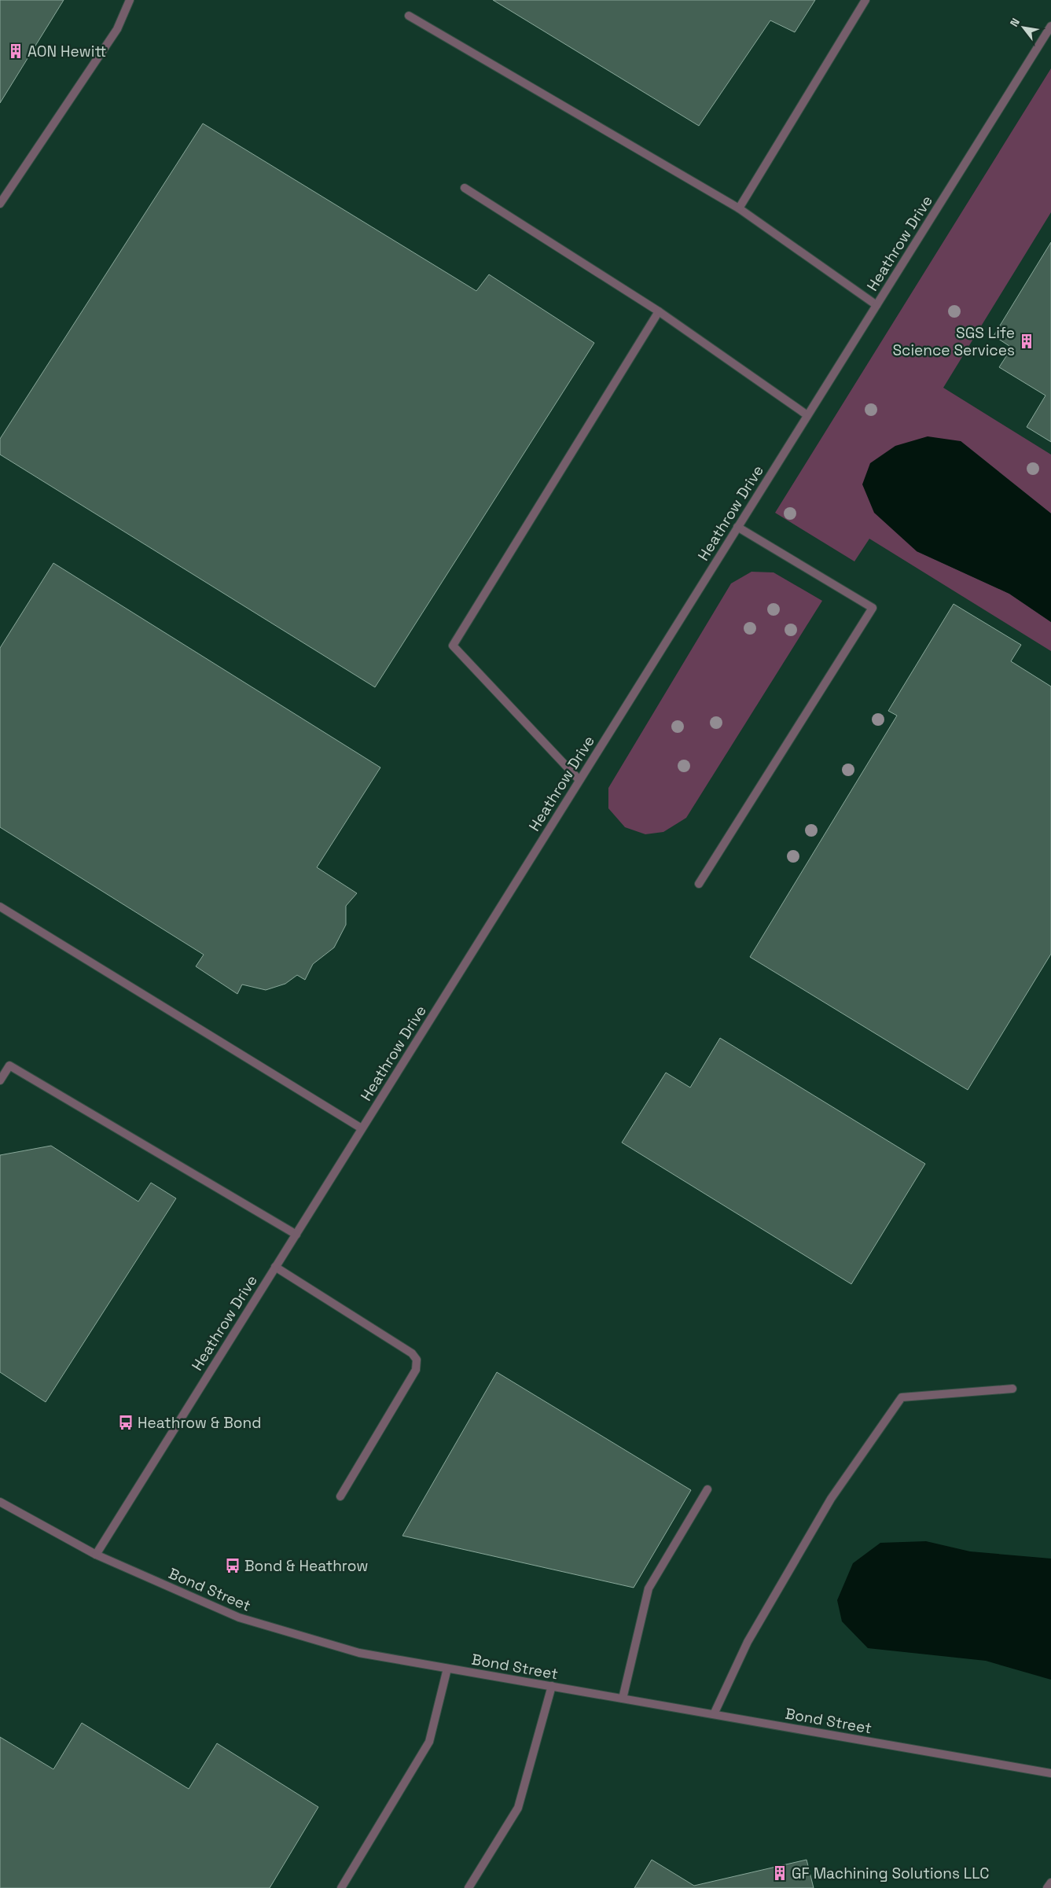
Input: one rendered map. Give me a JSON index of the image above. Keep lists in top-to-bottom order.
{
  "streets": {
    "street": ["Heathrow Drive", "Bond Street"]
  },
  "crossings": [
    ["Heathrow Drive", "Bond Street"]
  ],
  "places": {
    "building": ["AON Hewitt", "SGS Life Science Services", "GF Machining Solutions LLC"],
    "bus stop": ["Heathrow & Bond", "Bond & Heathrow"]
  },
  "north": "top left"
}
